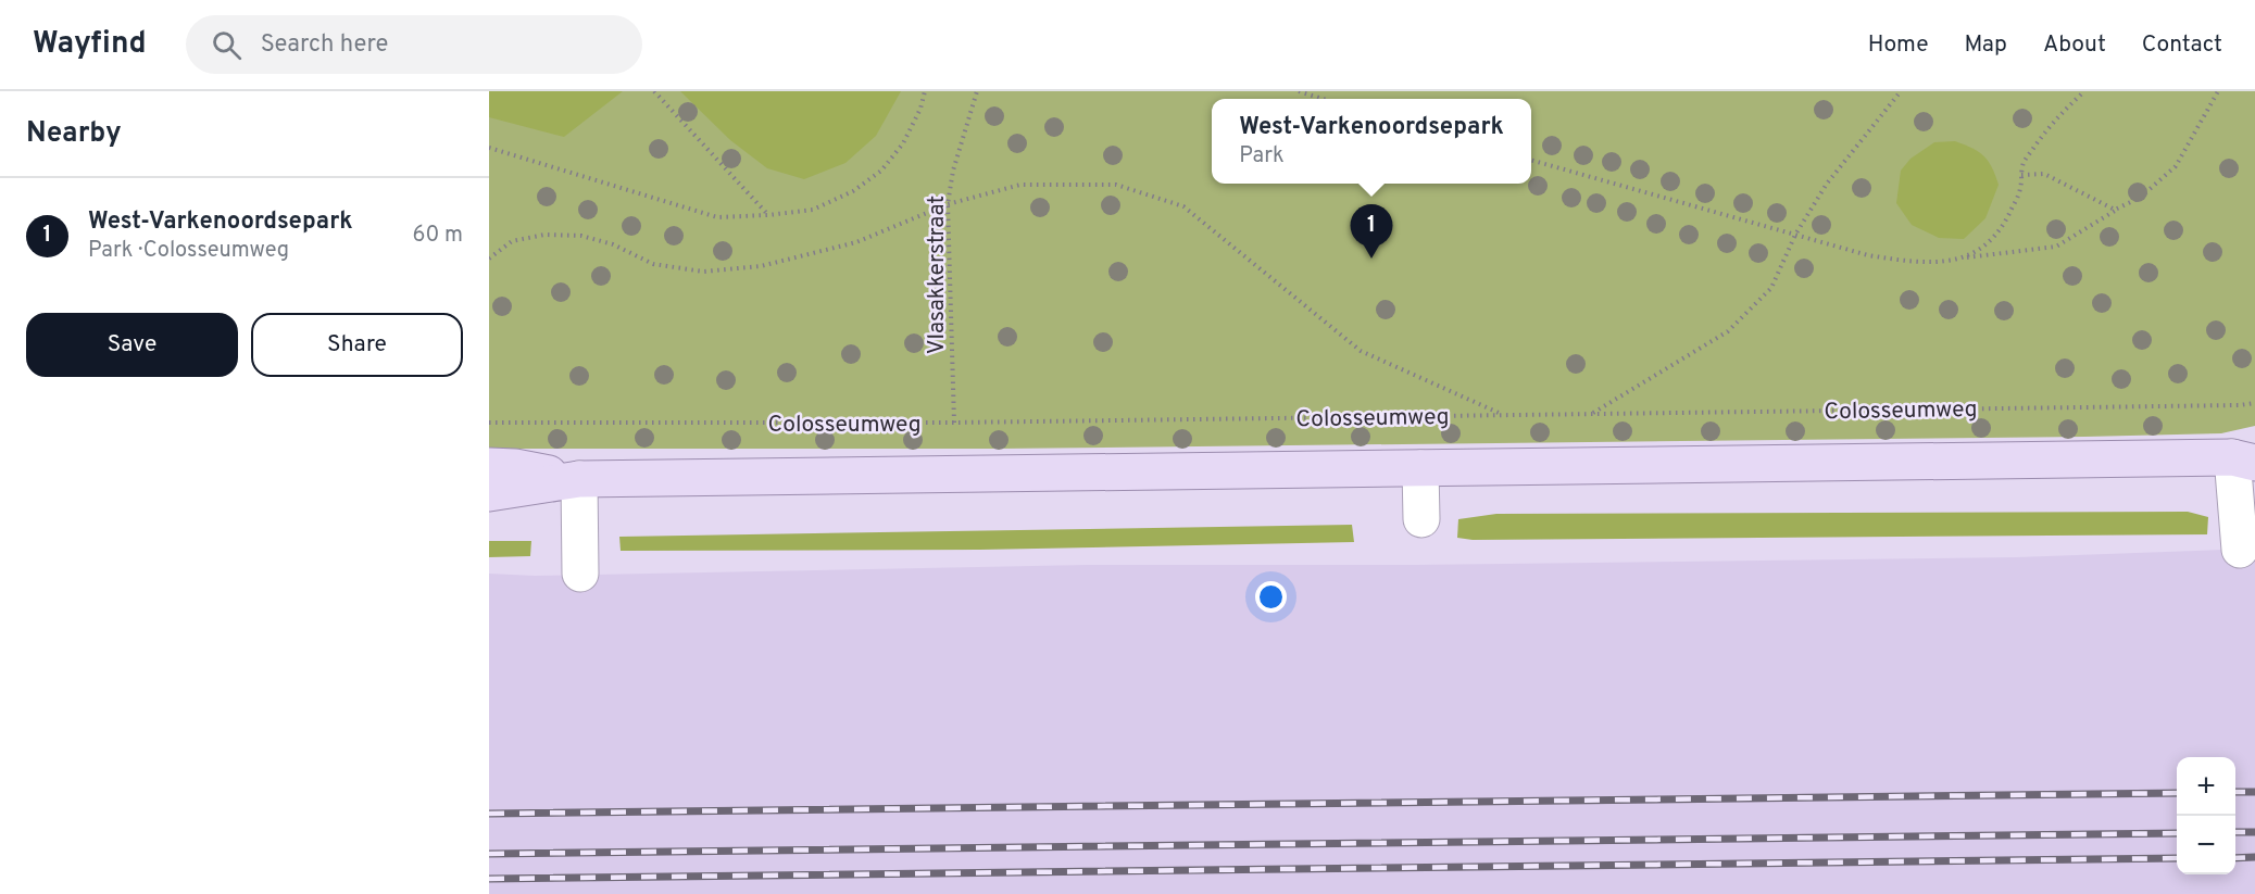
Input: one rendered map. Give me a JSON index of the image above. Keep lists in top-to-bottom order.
{
  "streets": {
    "path": ["Vlasakkerstraat", "Colosseumweg"]
  },
  "crossings": [
    ["Vlasakkerstraat", "Colosseumweg"]
  ],
  "page": {
    "header": "Wayfind",
    "search": "Search here",
    "nav": [
      "Home",
      "Map",
      "About",
      "Contact"
    ],
    "heading": "Nearby",
    "popup": ["West-Varkenoordsepark", "Park"],
    "list": [
      {
        "mark": "1",
        "name": "West-Varkenoordsepark",
        "note": "Park · Colosseumweg",
        "value": "60 m"
      }
    ],
    "pins": "1",
    "buttons": ["Save", "Share"],
    "map_buttons": ["+", "−"]
  }
}
